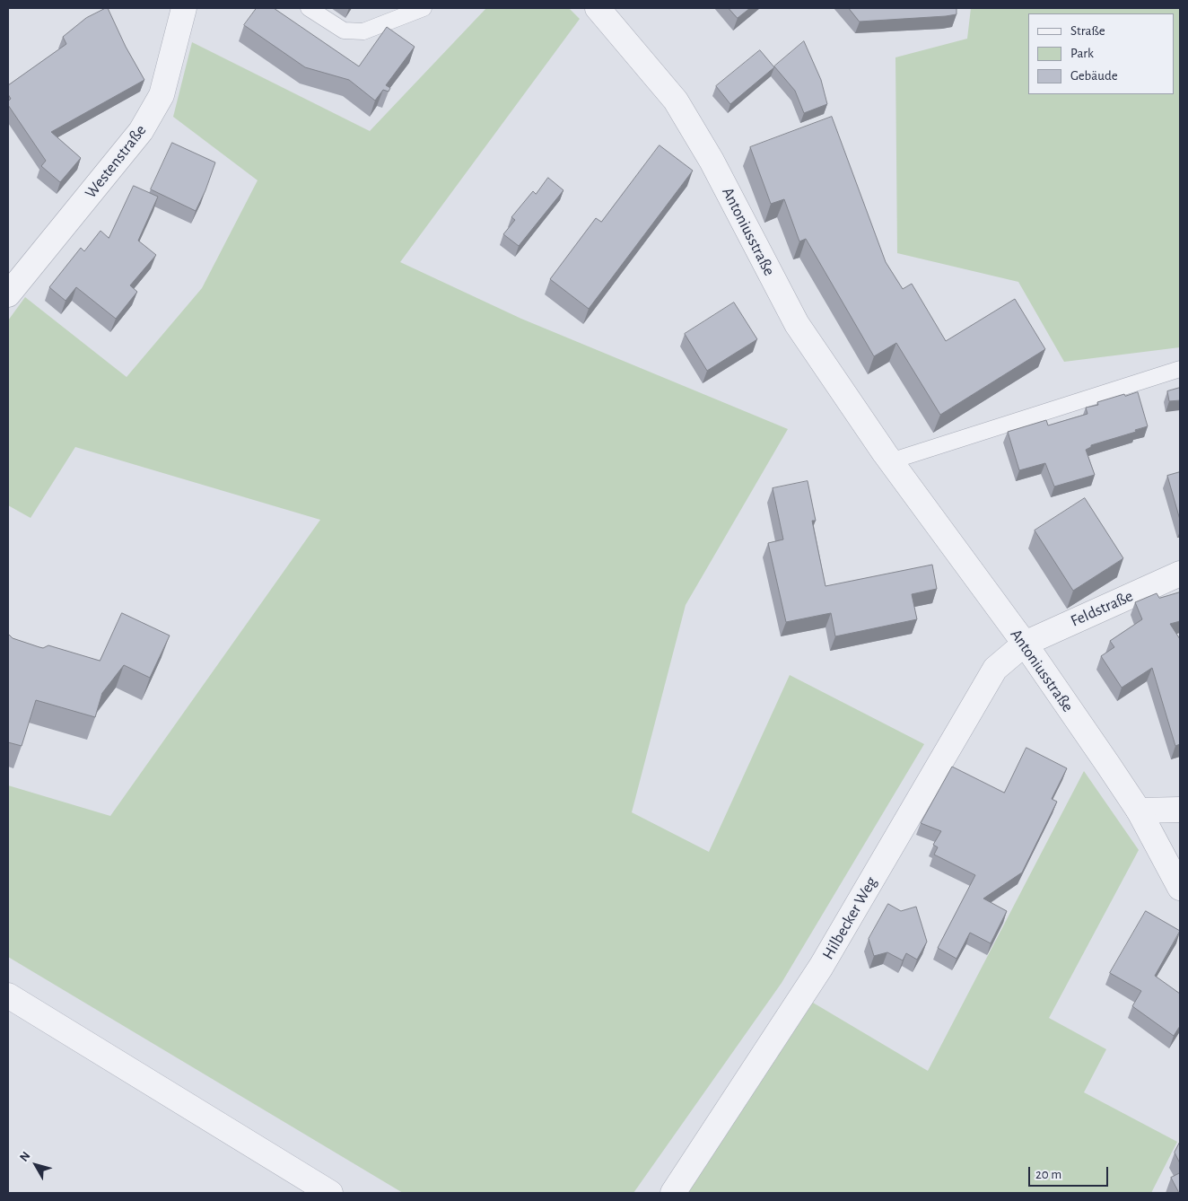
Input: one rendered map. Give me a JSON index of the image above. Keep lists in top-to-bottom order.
{
  "streets": {
    "street": [
      "Westenstraße",
      "Antoniusstraße",
      "Feldstraße",
      "Hilbecker Weg"
    ]
  },
  "crossings": [
    ["Antoniusstraße", "Feldstraße"],
    ["Antoniusstraße", "Hilbecker Weg"],
    ["Feldstraße", "Hilbecker Weg"]
  ],
  "legend": ["Straße", "Park", "Gebäude"],
  "scale_bar": "20 m",
  "north": "top left"
}
